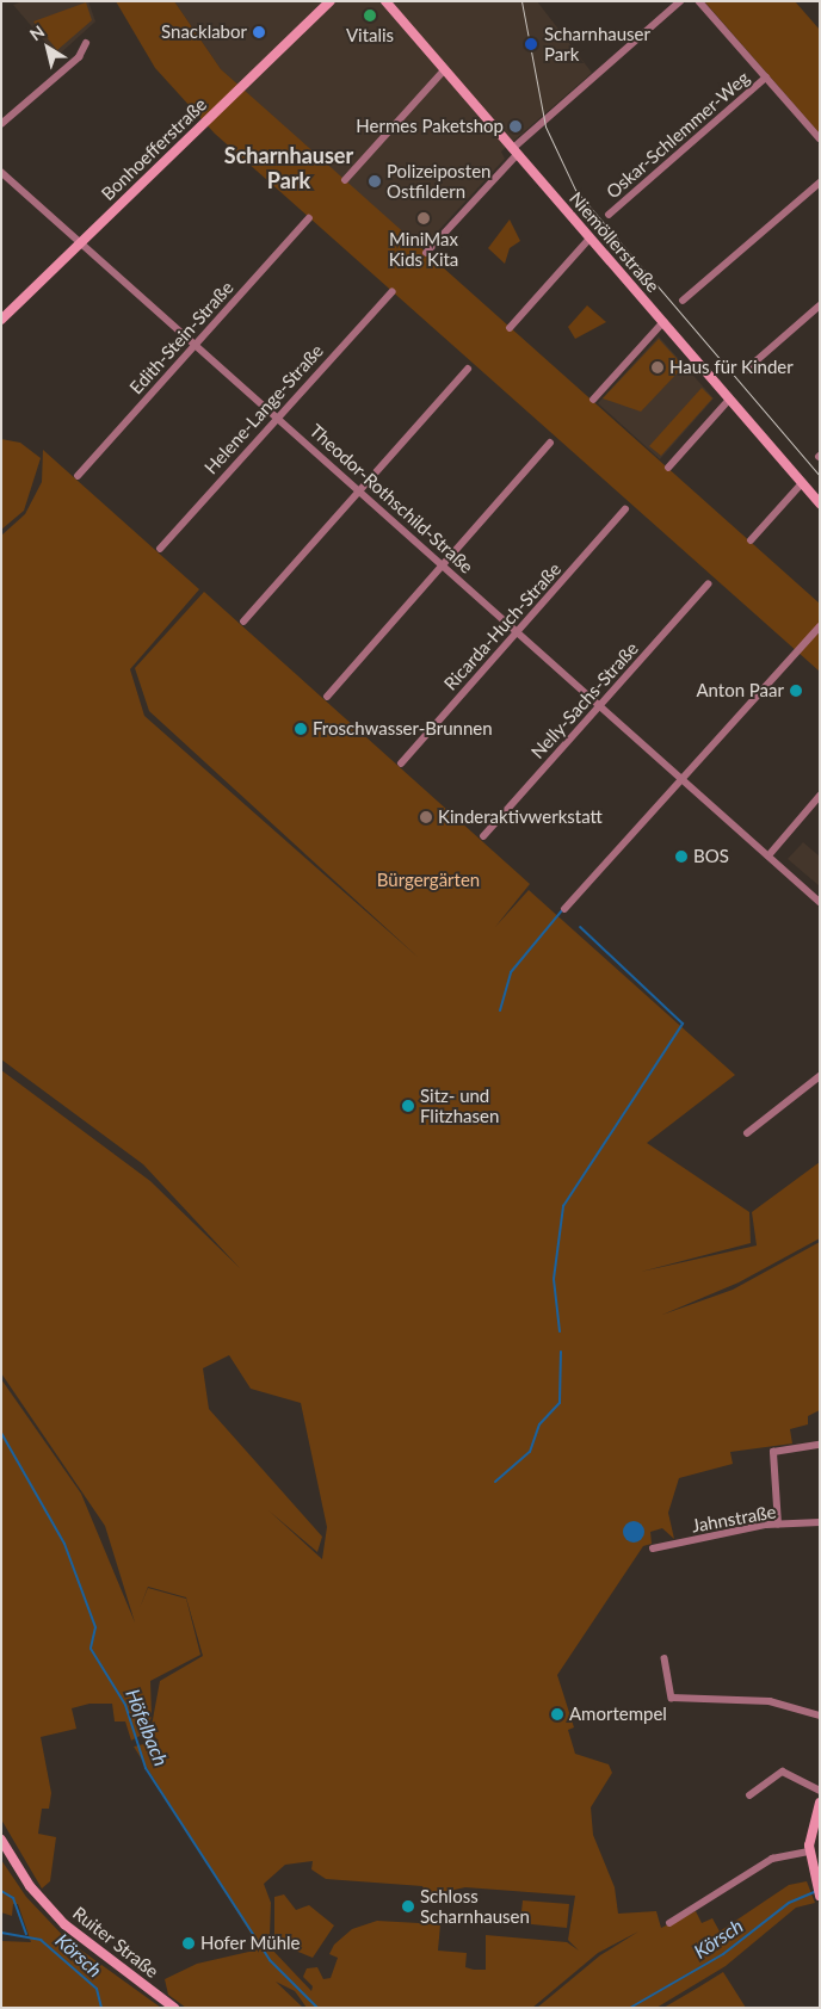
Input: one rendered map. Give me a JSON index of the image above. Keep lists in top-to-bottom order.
{
  "streets": {
    "main road": ["Bonhoefferstraße", "Niemöllerstraße", "Ruiter Straße"],
    "street": [
      "Oskar-Schlemmer-Weg",
      "Edith-Stein-Straße",
      "Helene-Lange-Straße",
      "Theodor-Rothschild-Straße",
      "Ricarda-Huch-Straße",
      "Nelly-Sachs-Straße",
      "Jahnstraße"
    ]
  },
  "crossings": [
    ["Bonhoefferstraße", "Theodor-Rothschild-Straße"],
    ["Edith-Stein-Straße", "Theodor-Rothschild-Straße"],
    ["Helene-Lange-Straße", "Theodor-Rothschild-Straße"],
    ["Theodor-Rothschild-Straße", "Ricarda-Huch-Straße"],
    ["Theodor-Rothschild-Straße", "Nelly-Sachs-Straße"]
  ],
  "districts": ["Scharnhauser Park"],
  "water": ["Höfelbach", "Körsch"],
  "parks": ["Bürgergärten"],
  "places": [
    "Vitalis",
    "Snacklabor",
    "Scharnhauser Park",
    "Hermes Paketshop",
    "Polizeiposten Ostfildern",
    "MiniMax Kids Kita",
    "Haus für Kinder",
    "Anton Paar",
    "Froschwasser-Brunnen",
    "Kinderaktivwerkstatt",
    "BOS",
    "Sitz- und Flitzhasen",
    "Amortempel",
    "Schloss Scharnhausen",
    "Hofer Mühle"
  ],
  "north": "top left"
}
